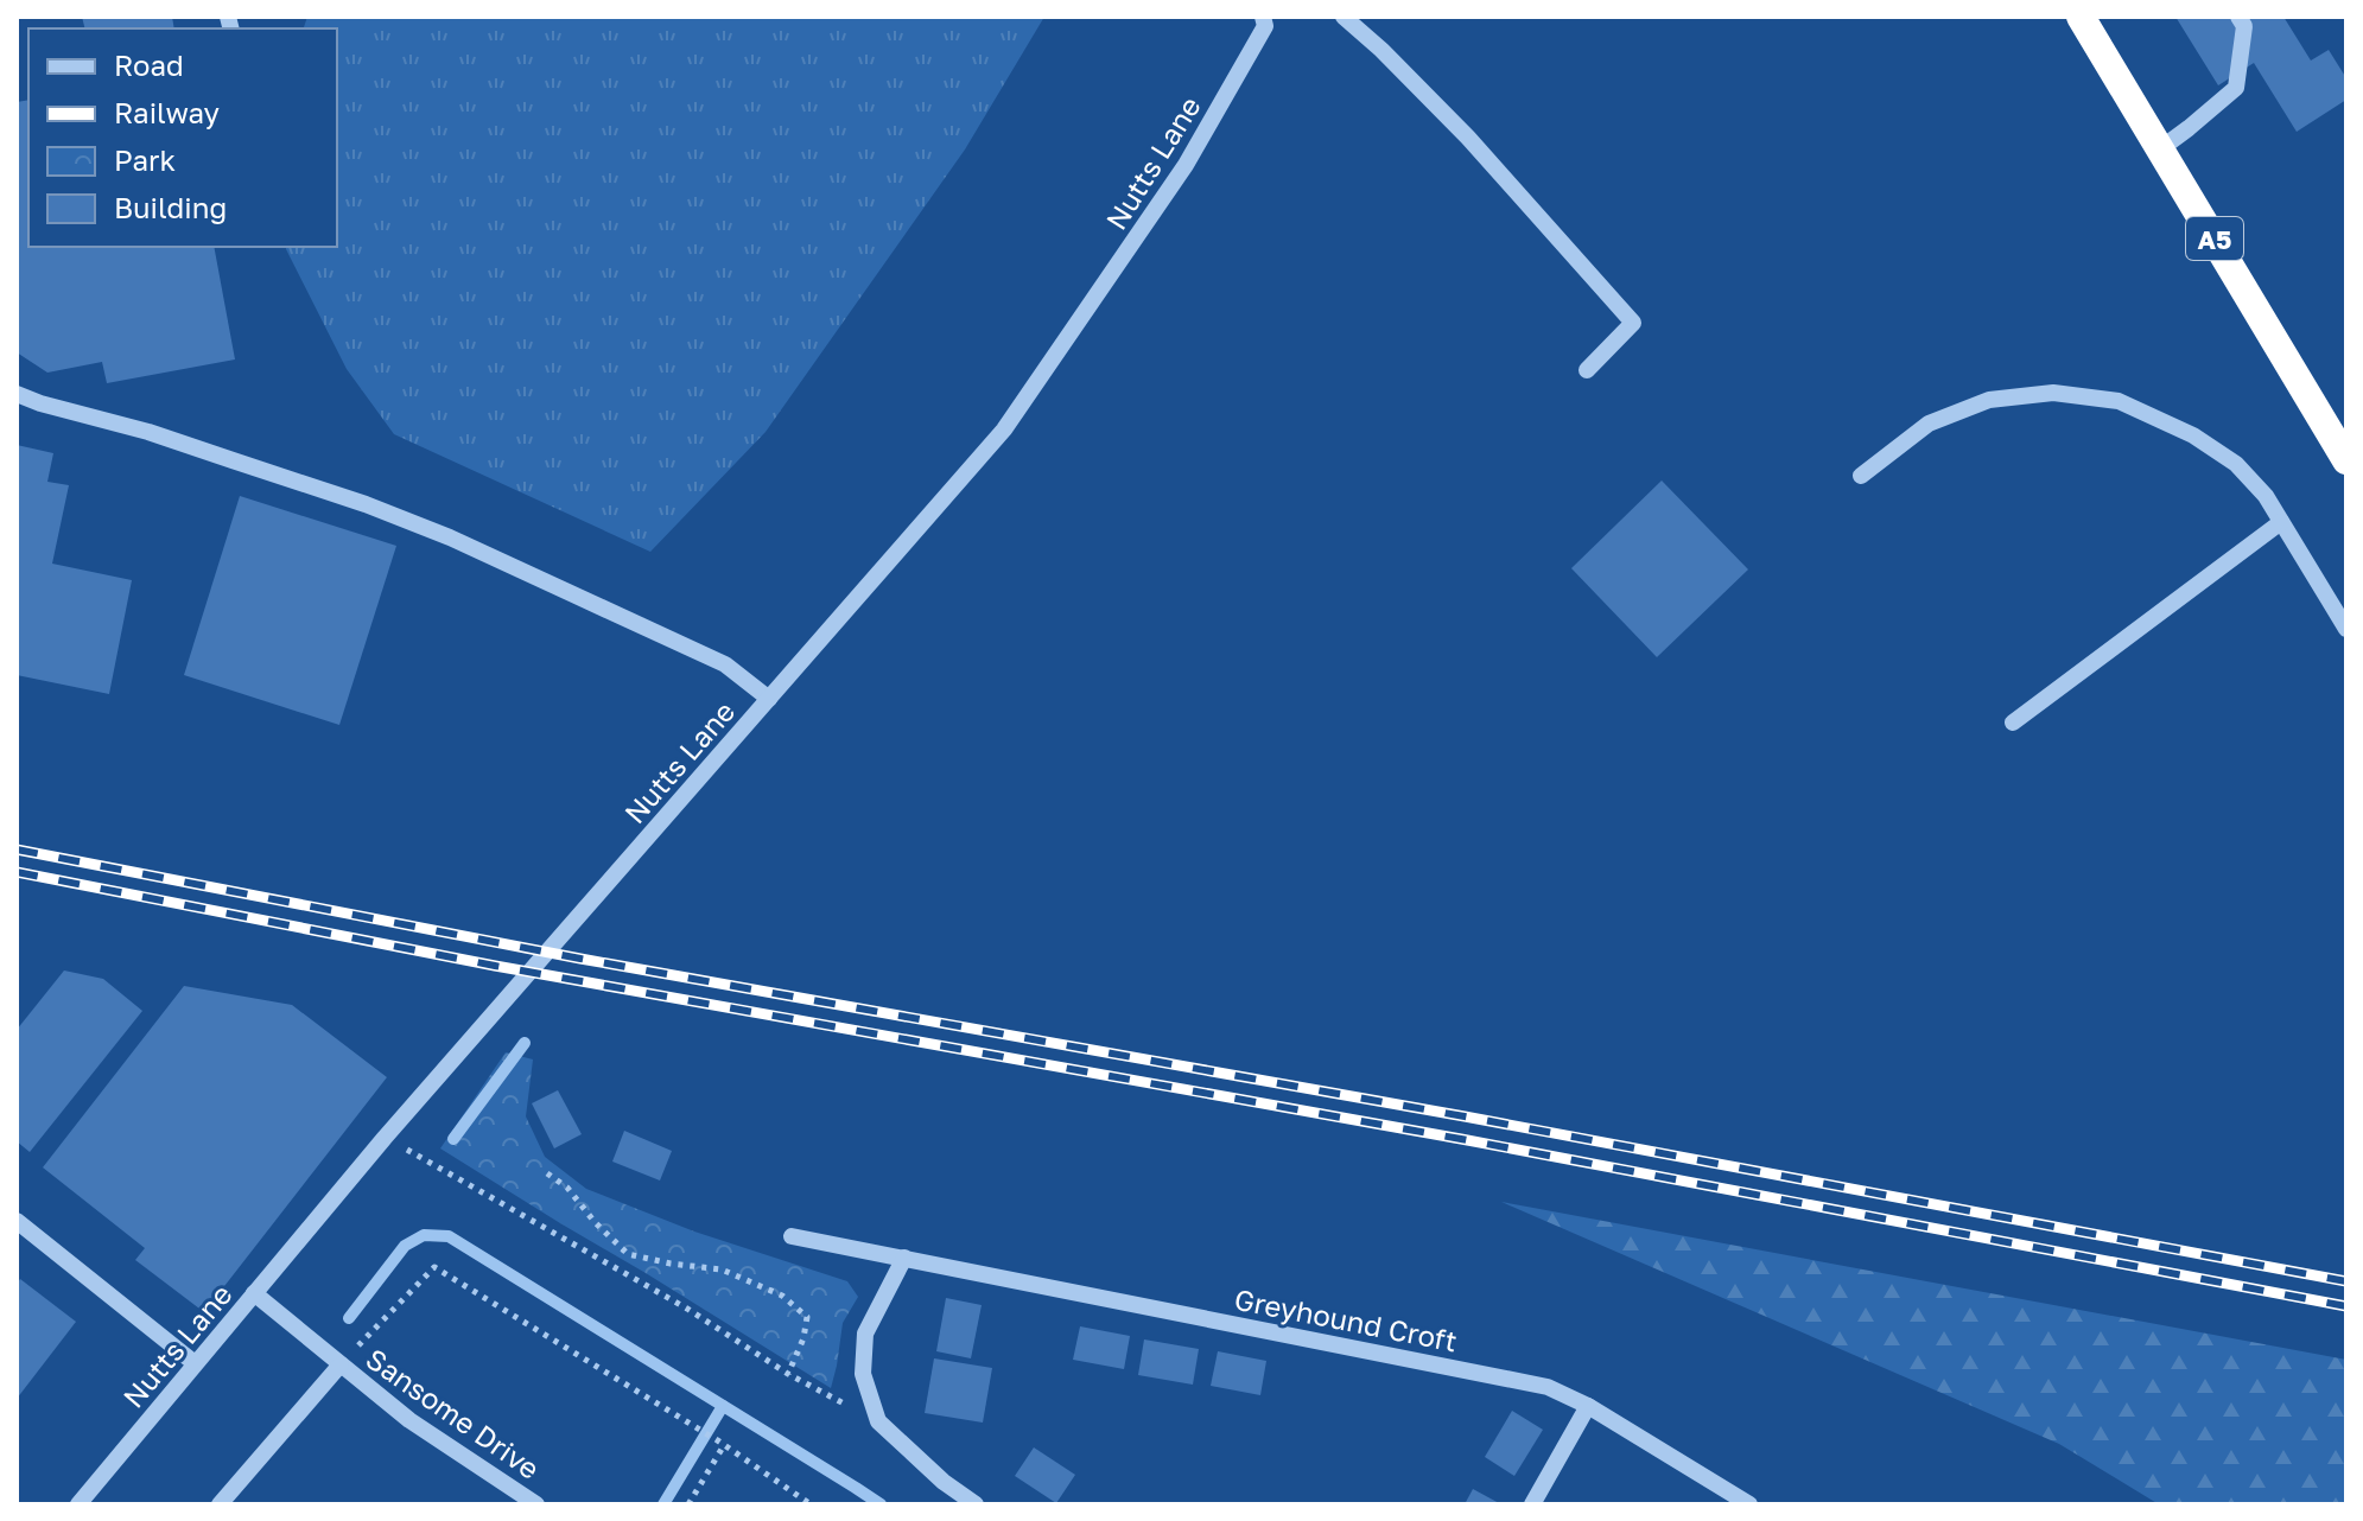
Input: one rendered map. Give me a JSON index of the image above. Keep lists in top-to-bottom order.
{
  "streets": {
    "highway": ["A5"],
    "street": ["Nutts Lane", "Greyhound Croft", "Sansome Drive"]
  },
  "crossings": [
    ["Nutts Lane", "Sansome Drive"]
  ],
  "legend": [
    "Road",
    "Railway",
    "Park",
    "Building"
  ]
}
